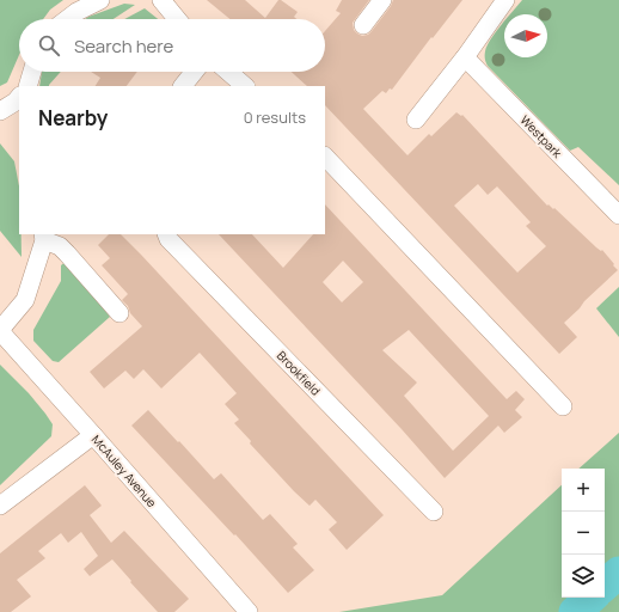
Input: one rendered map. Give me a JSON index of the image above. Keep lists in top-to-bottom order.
{
  "streets": {
    "street": ["Westpark", "Brookfield", "McAuley Avenue"]
  },
  "north": "right",
  "page": {
    "search": "Search here",
    "heading": ["Nearby", "0 results"],
    "map_buttons": ["+", "−"]
  }
}
